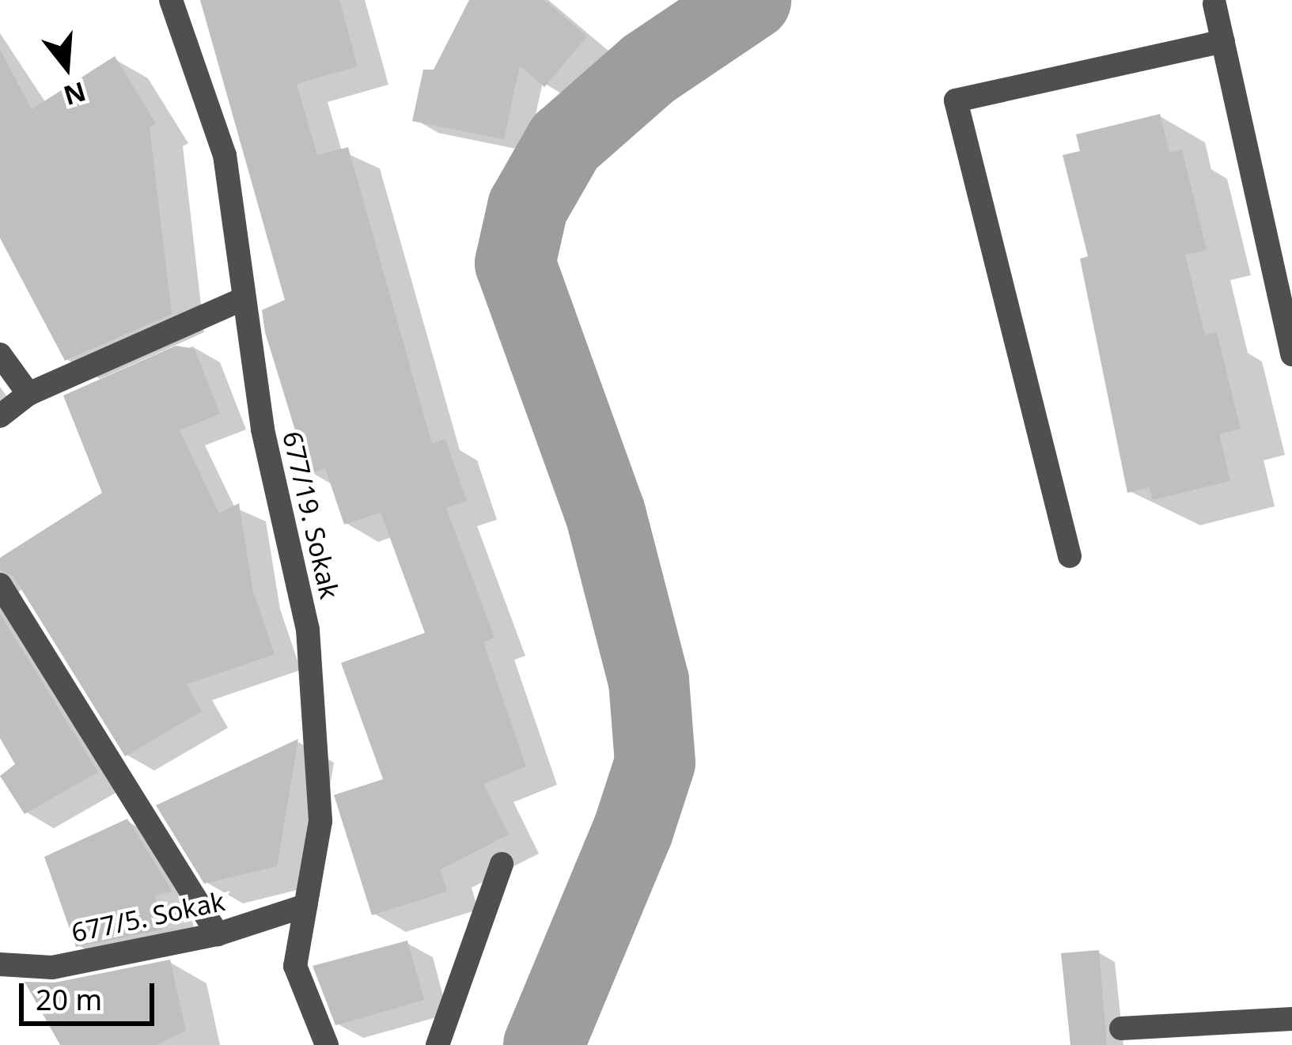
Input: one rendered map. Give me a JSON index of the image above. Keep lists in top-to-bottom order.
{
  "streets": {
    "street": ["677/19. Sokak", "677/5. Sokak"]
  },
  "crossings": [
    ["677/19. Sokak", "677/5. Sokak"]
  ],
  "scale_bar": "20 m",
  "north": "bottom"
}
